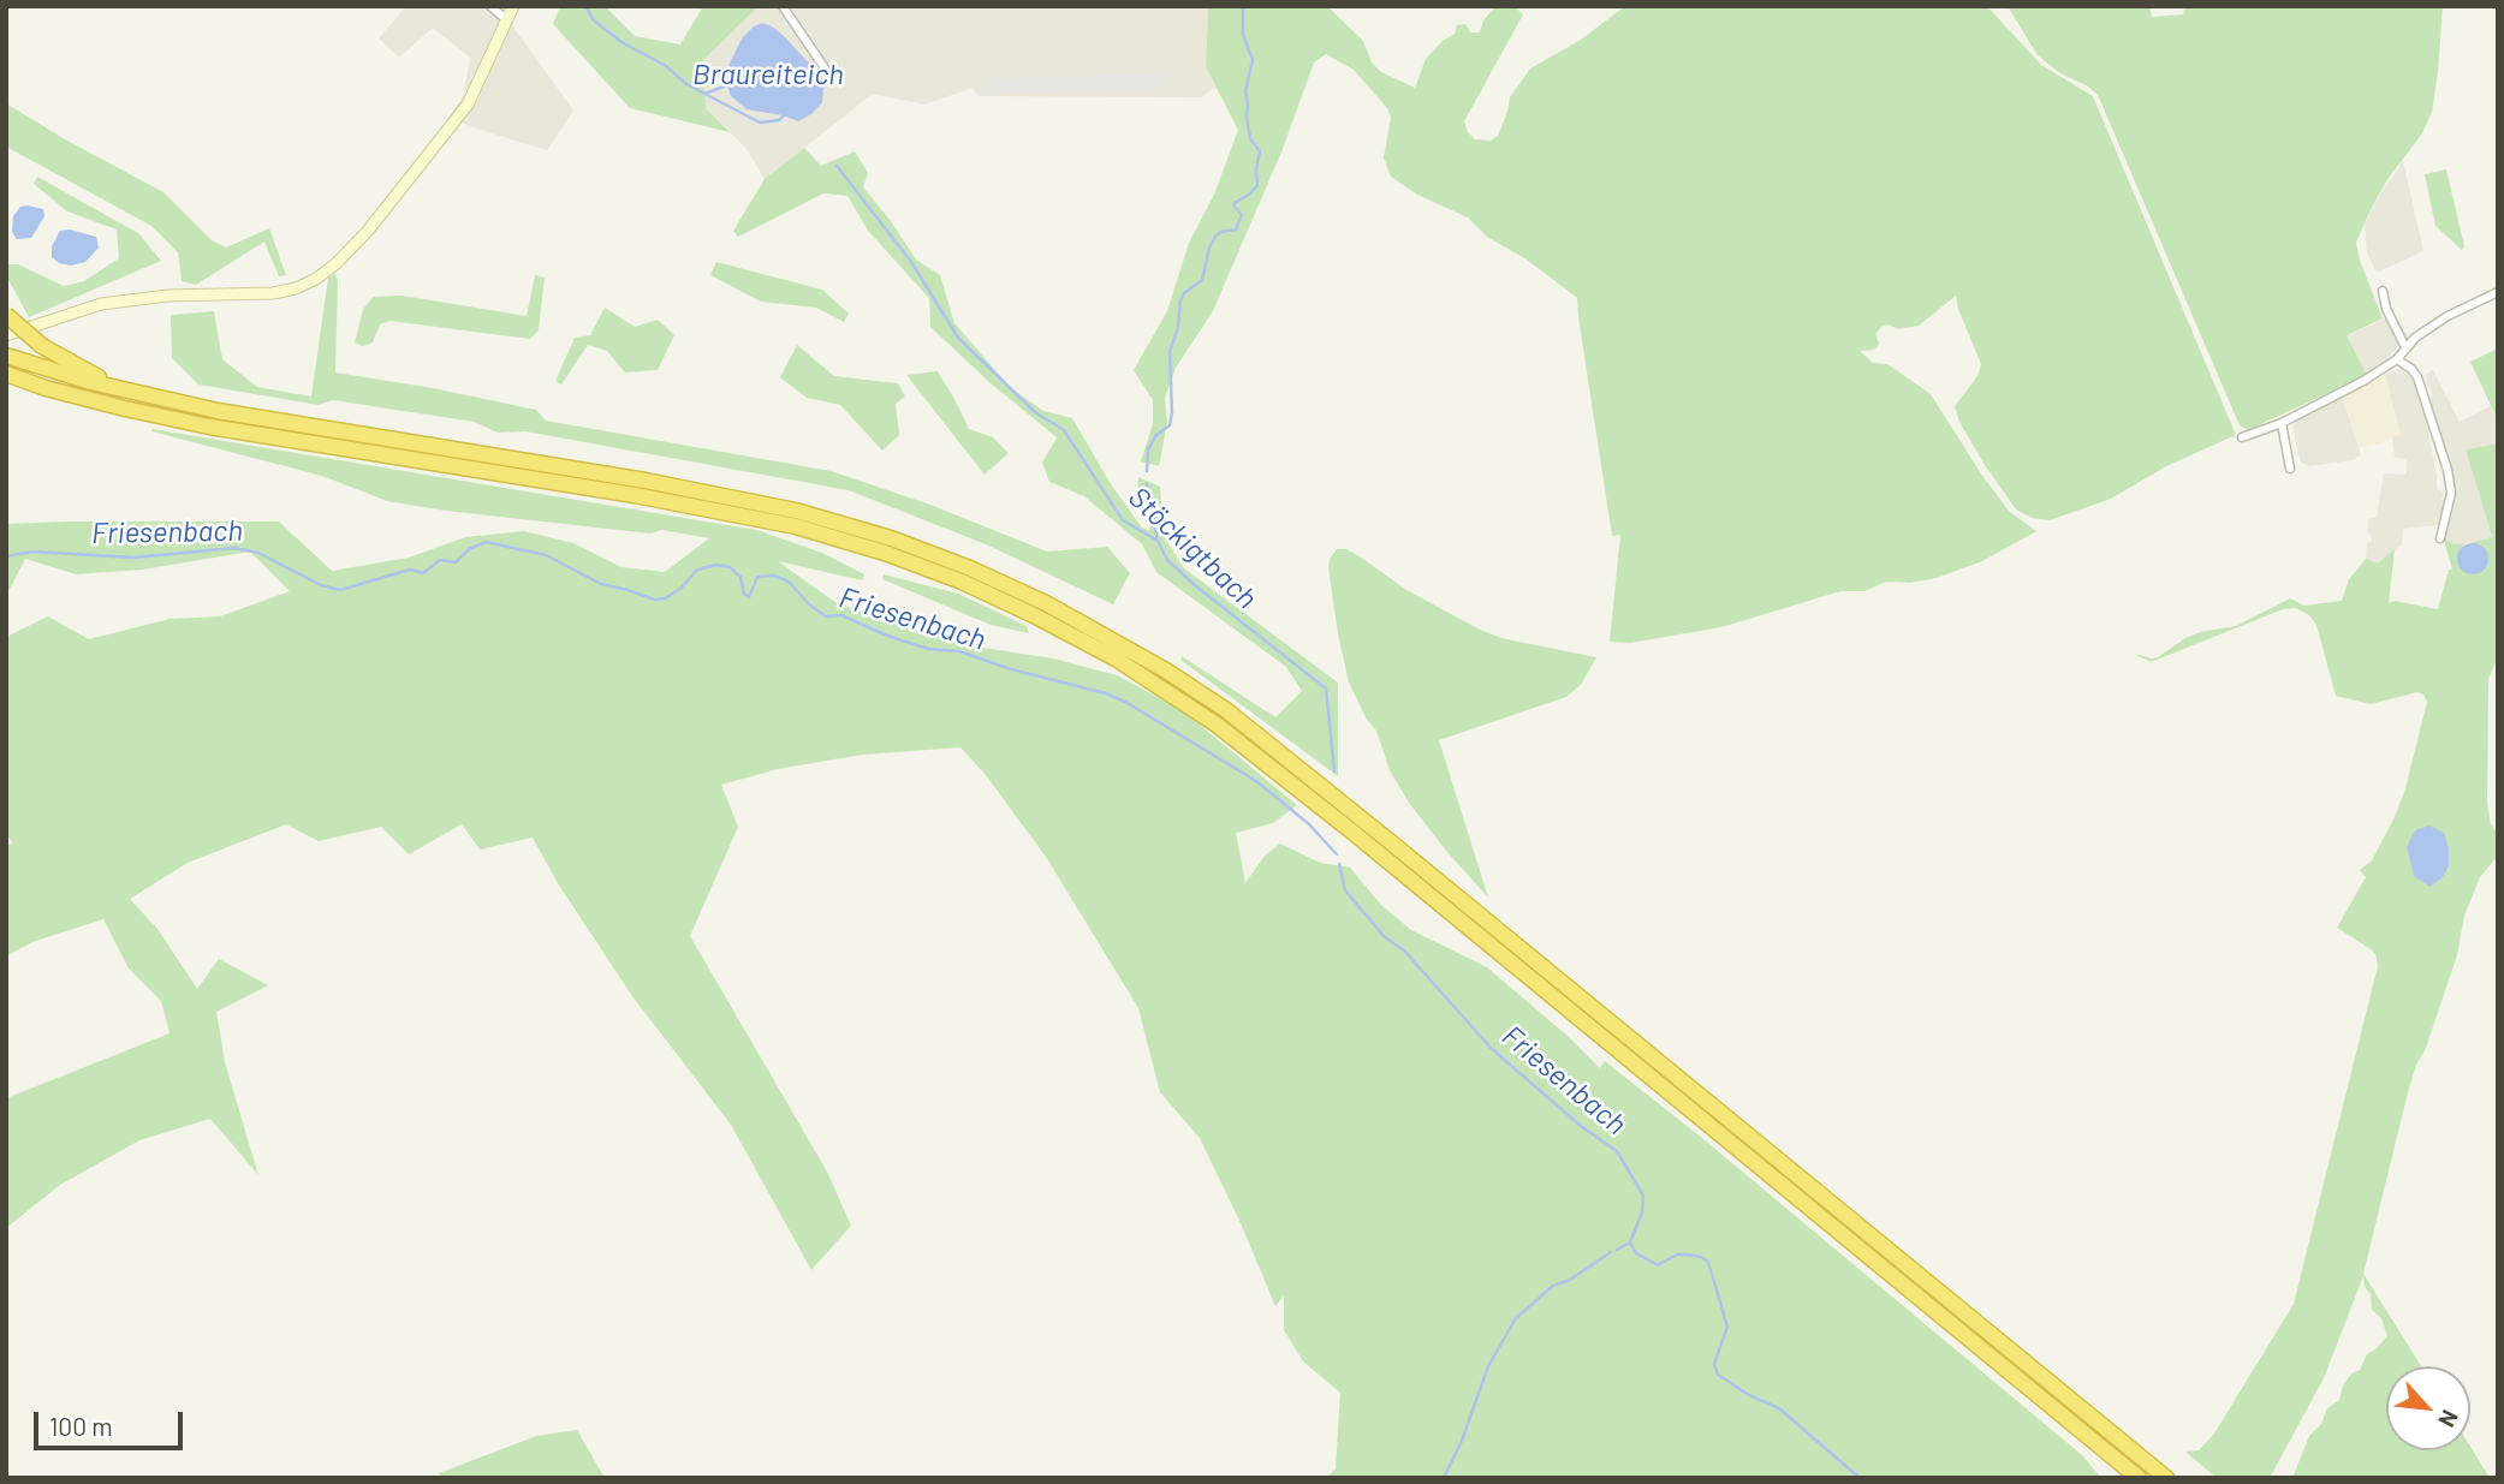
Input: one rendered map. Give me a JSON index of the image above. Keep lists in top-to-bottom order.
{
  "water": ["Braureiteich", "Friesenbach", "Stöckigtbach"],
  "scale_bar": "100 m",
  "north": "bottom right"
}
